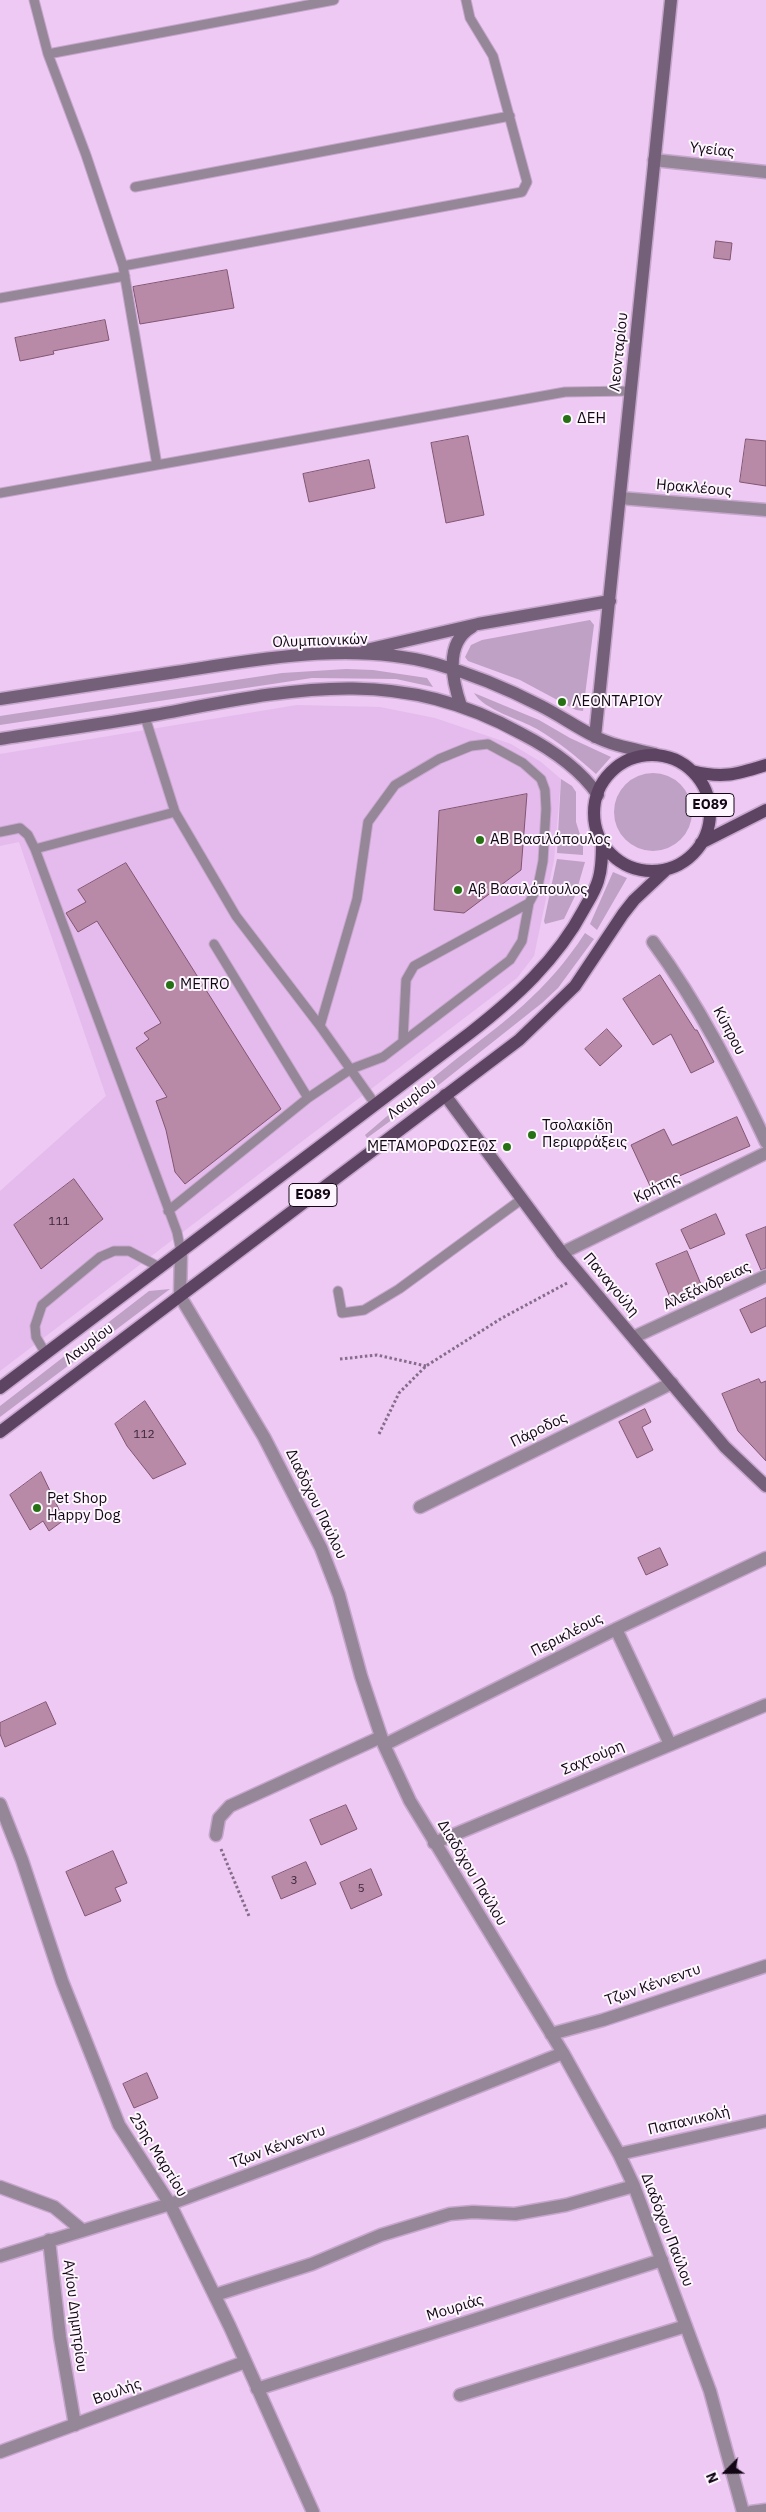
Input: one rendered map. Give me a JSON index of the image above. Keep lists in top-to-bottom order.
{
  "streets": {
    "main road": ["ΕΟ89", "Λαυρίου"],
    "street": [
      "Υγείας",
      "Λεονταρίου",
      "Ηρακλέους",
      "Ολυμπιονικών",
      "Κύπρου",
      "Κρήτης",
      "Παναγούλη",
      "Αλεξάνδρειας",
      "Πάροδος",
      "Διαδόχου Παύλου",
      "Περικλέους",
      "Σαχτούρη",
      "Τζων Κέννεντυ",
      "Παπανικολή",
      "25ης Μαρτίου",
      "Μουριάς",
      "Αγίου Δημητρίου",
      "Βουλής"
    ]
  },
  "crossings": [
    ["Υγείας", "Λεονταρίου"],
    ["Λεονταρίου", "Ηρακλέους"],
    ["Λεονταρίου", "Ολυμπιονικών"],
    ["Ολυμπιονικών", "Λαυρίου"],
    ["Λαυρίου", "Παναγούλη"],
    ["Λαυρίου", "Διαδόχου Παύλου"],
    ["Κρήτης", "Παναγούλη"],
    ["Παναγούλη", "Αλεξάνδρειας"],
    ["Παναγούλη", "Πάροδος"],
    ["Διαδόχου Παύλου", "Περικλέους"],
    ["Διαδόχου Παύλου", "Σαχτούρη"],
    ["Διαδόχου Παύλου", "Τζων Κέννεντυ"],
    ["Διαδόχου Παύλου", "Παπανικολή"],
    ["Διαδόχου Παύλου", "Μουριάς"],
    ["Τζων Κέννεντυ", "25ης Μαρτίου"],
    ["Τζων Κέννεντυ", "Αγίου Δημητρίου"],
    ["25ης Μαρτίου", "Μουριάς"],
    ["25ης Μαρτίου", "Βουλής"],
    ["Αγίου Δημητρίου", "Βουλής"]
  ],
  "places": [
    "ΔΕΗ",
    "ΛΕΟΝΤΑΡΙΟΥ",
    "ΑΒ Βασιλόπουλος",
    "Αβ Βασιλόπουλος",
    "METRO",
    "Τσολακίδη Περιφράξεις",
    "ΜΕΤΑΜΟΡΦΩΣΕΩΣ",
    "Pet Shop Happy Dog"
  ],
  "house_numbers": [
    "111",
    "112",
    "3",
    "5"
  ],
  "north": "bottom left"
}
